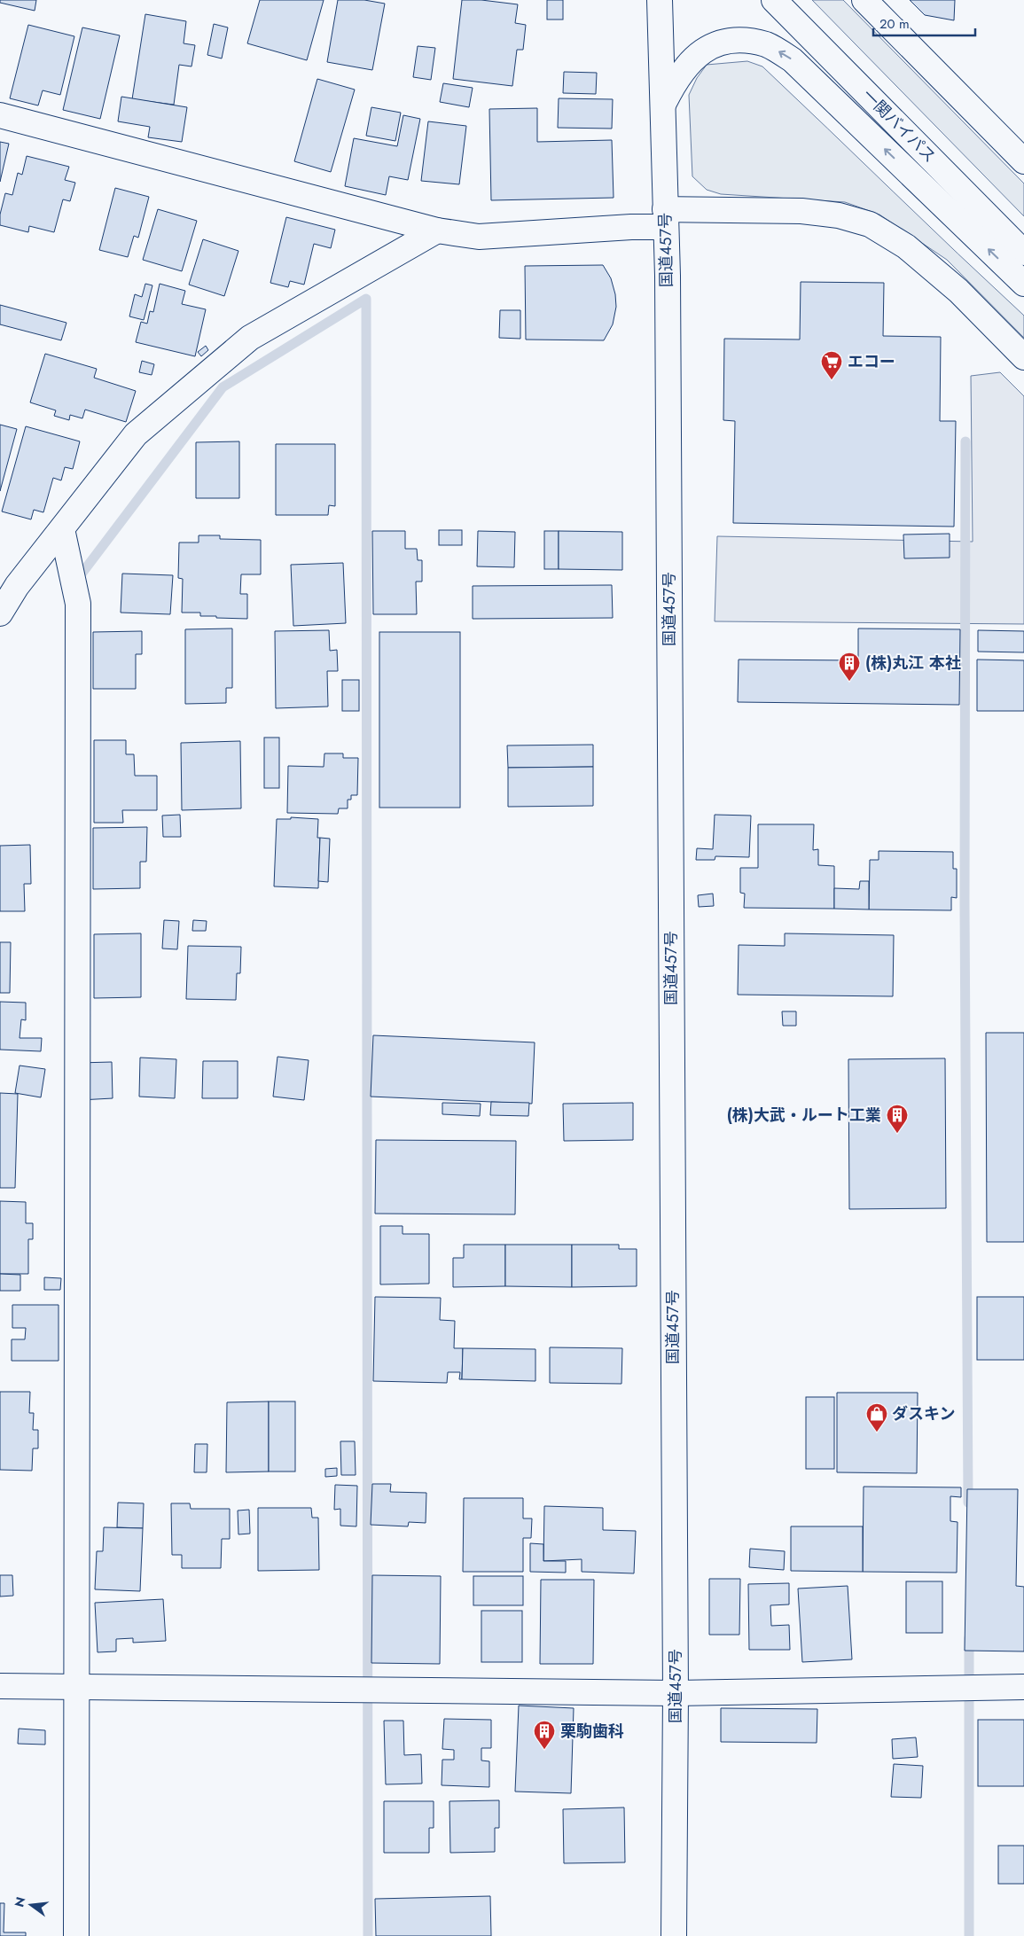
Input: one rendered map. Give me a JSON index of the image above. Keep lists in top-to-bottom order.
{
  "streets": {
    "main road": ["一関バイパス", "国道457号"]
  },
  "places": {
    "supermarket": ["エコー"],
    "building": ["(株)丸江 本社", "(株)大武・ルート工業", "栗駒歯科"],
    "shop": ["ダスキン"]
  },
  "scale_bar": "20 m",
  "north": "left"
}
